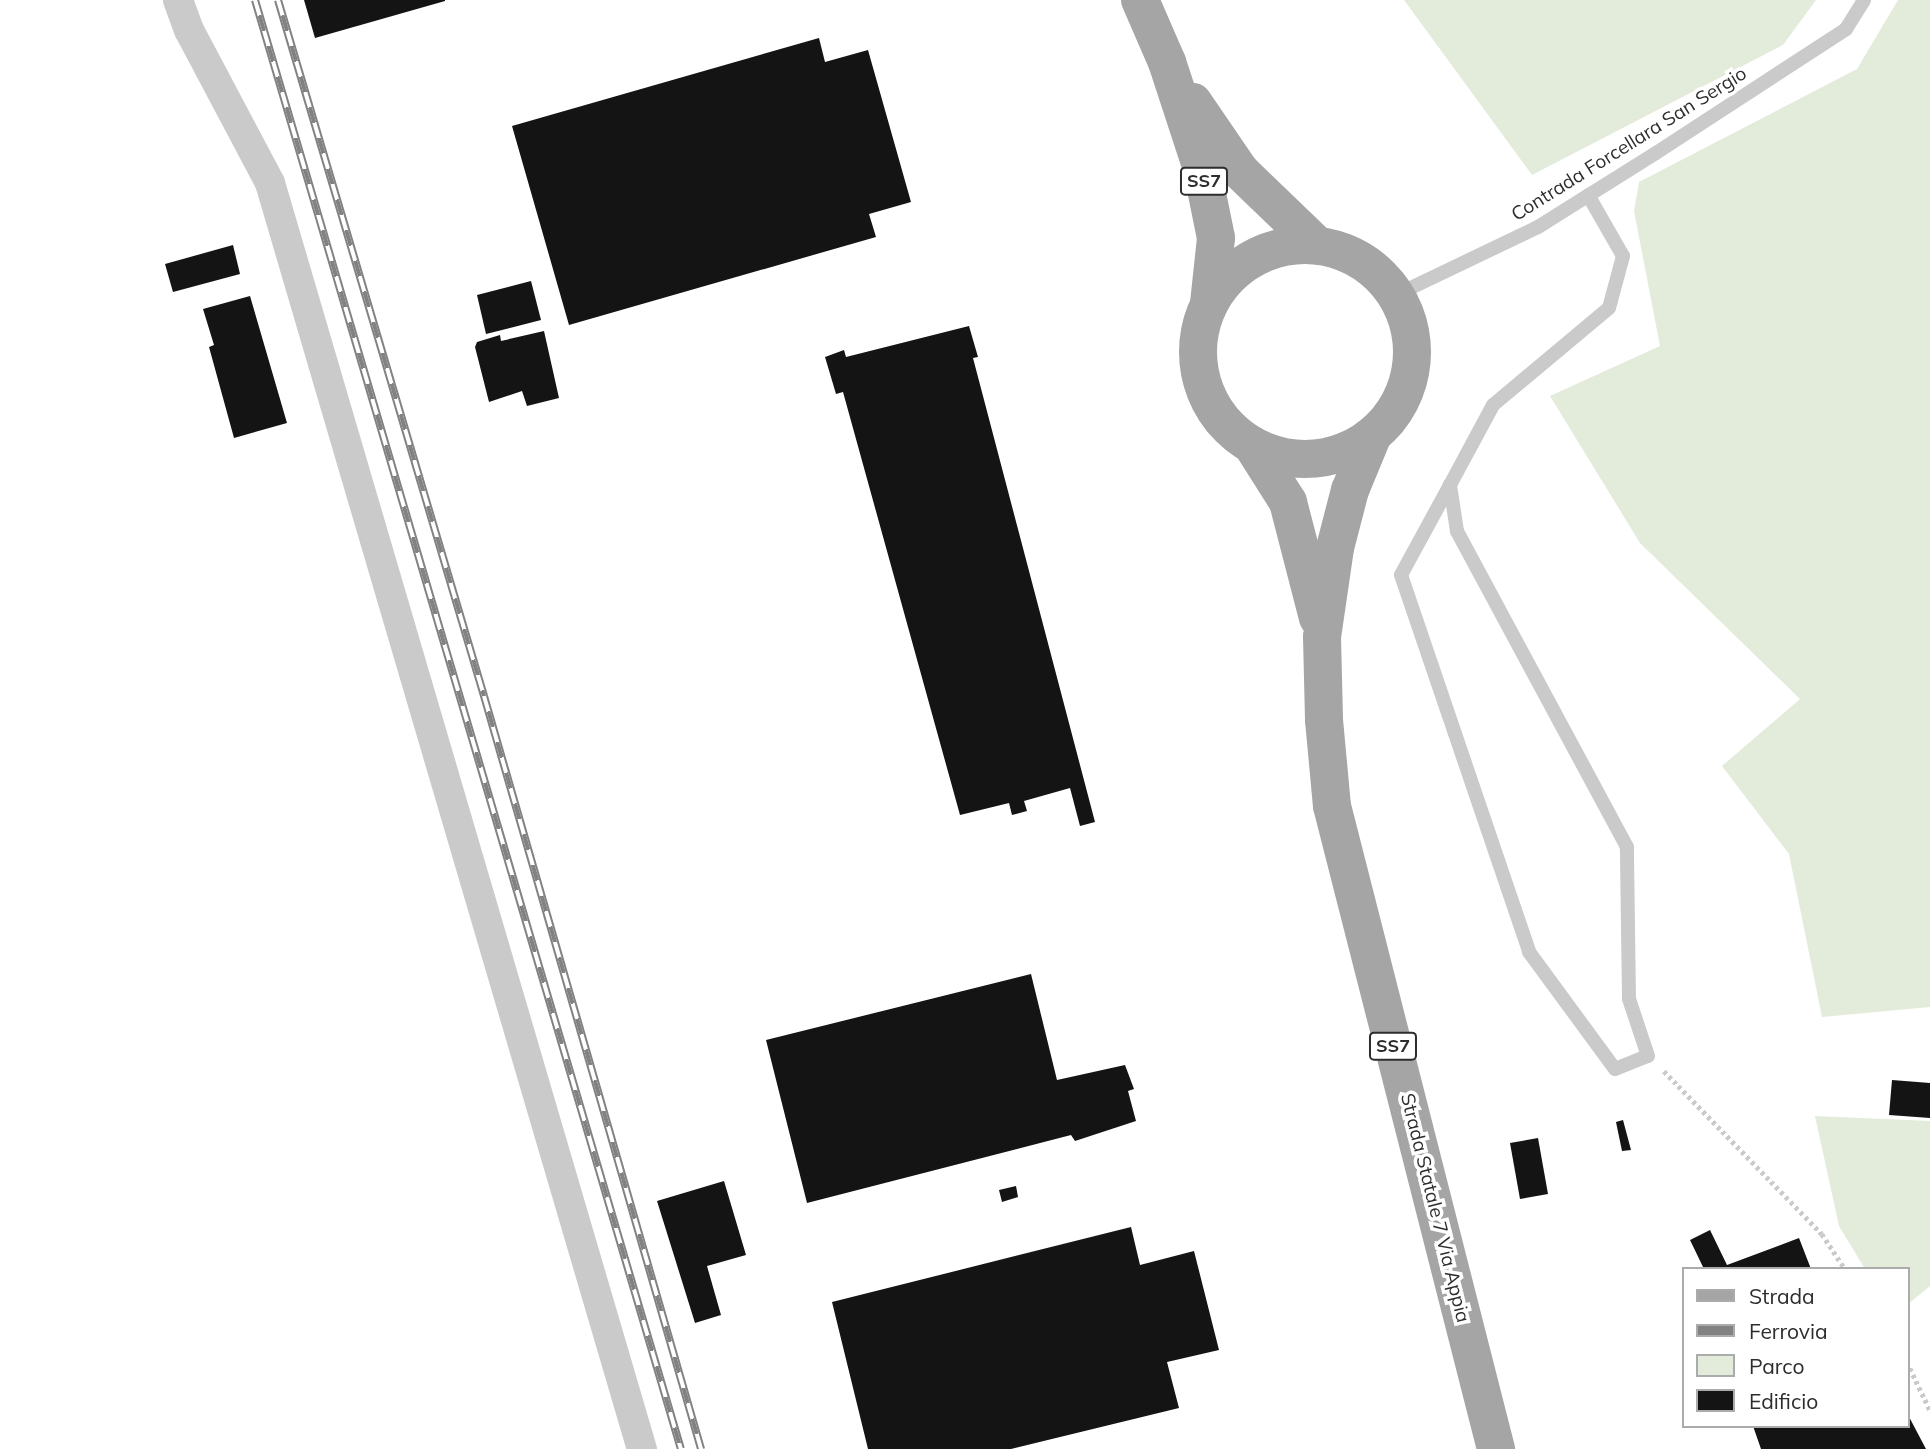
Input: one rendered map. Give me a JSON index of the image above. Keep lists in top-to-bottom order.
{
  "streets": {
    "main road": ["SS7", "Strada Statale 7 Via Appia"],
    "lane": ["Contrada Forcellara San Sergio"]
  },
  "crossings": [
    ["Contrada Forcellara San Sergio", "SS7"],
    ["Contrada Forcellara San Sergio", "Strada Statale 7 Via Appia"],
    ["SS7", "Strada Statale 7 Via Appia"]
  ],
  "legend": [
    "Strada",
    "Ferrovia",
    "Parco",
    "Edificio"
  ]
}
